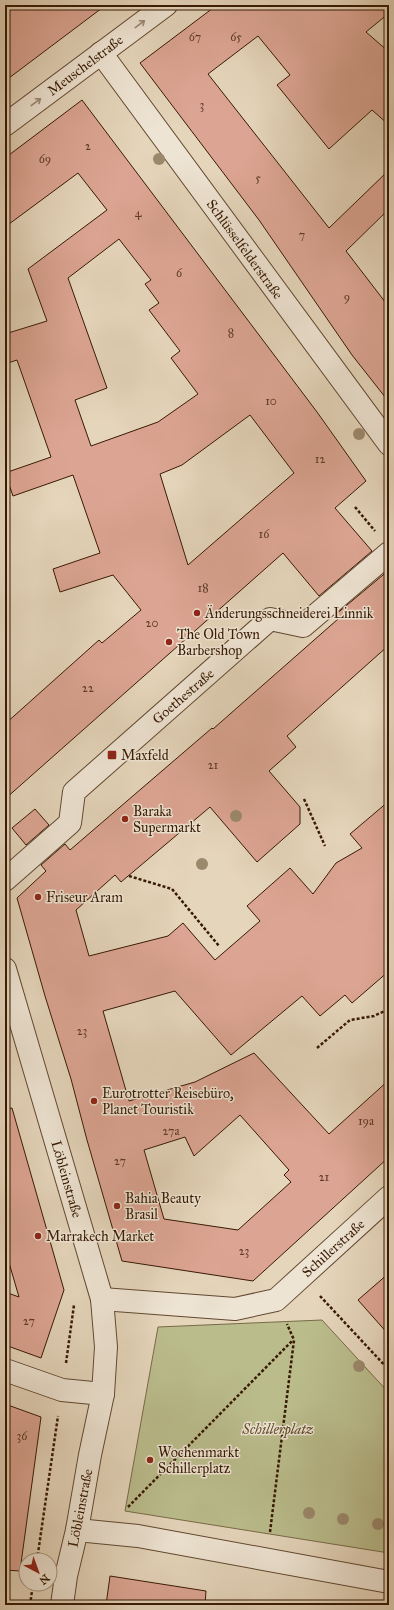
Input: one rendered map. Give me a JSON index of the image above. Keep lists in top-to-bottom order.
{
  "streets": {
    "street": [
      "Meuschelstraße",
      "Schlüsselfelderstraße",
      "Goethestraße",
      "Löbleinstraße",
      "Schillerstraße"
    ]
  },
  "crossings": [
    ["Meuschelstraße", "Schlüsselfelderstraße"]
  ],
  "one_way": ["Meuschelstraße"],
  "parks": ["Schillerplatz"],
  "places": {
    "other": [
      "Änderungsschneiderei Linnik",
      "The Old Town Barbershop",
      "Baraka Supermarkt",
      "Friseur Aram",
      "Eurotrotter Reisebüro, Planet Touristik",
      "Bahia Beauty Brasil",
      "Marrakech Market",
      "Wochenmarkt Schillerplatz"
    ],
    "transit": ["Maxfeld"]
  },
  "house_numbers": [
    "67",
    "65",
    "3",
    "2",
    "69",
    "5",
    "4",
    "7",
    "6",
    "9",
    "8",
    "10",
    "12",
    "16",
    "18",
    "20",
    "22",
    "21",
    "23",
    "19a",
    "27a",
    "27",
    "21",
    "23",
    "27",
    "36"
  ],
  "north": "bottom right"
}
